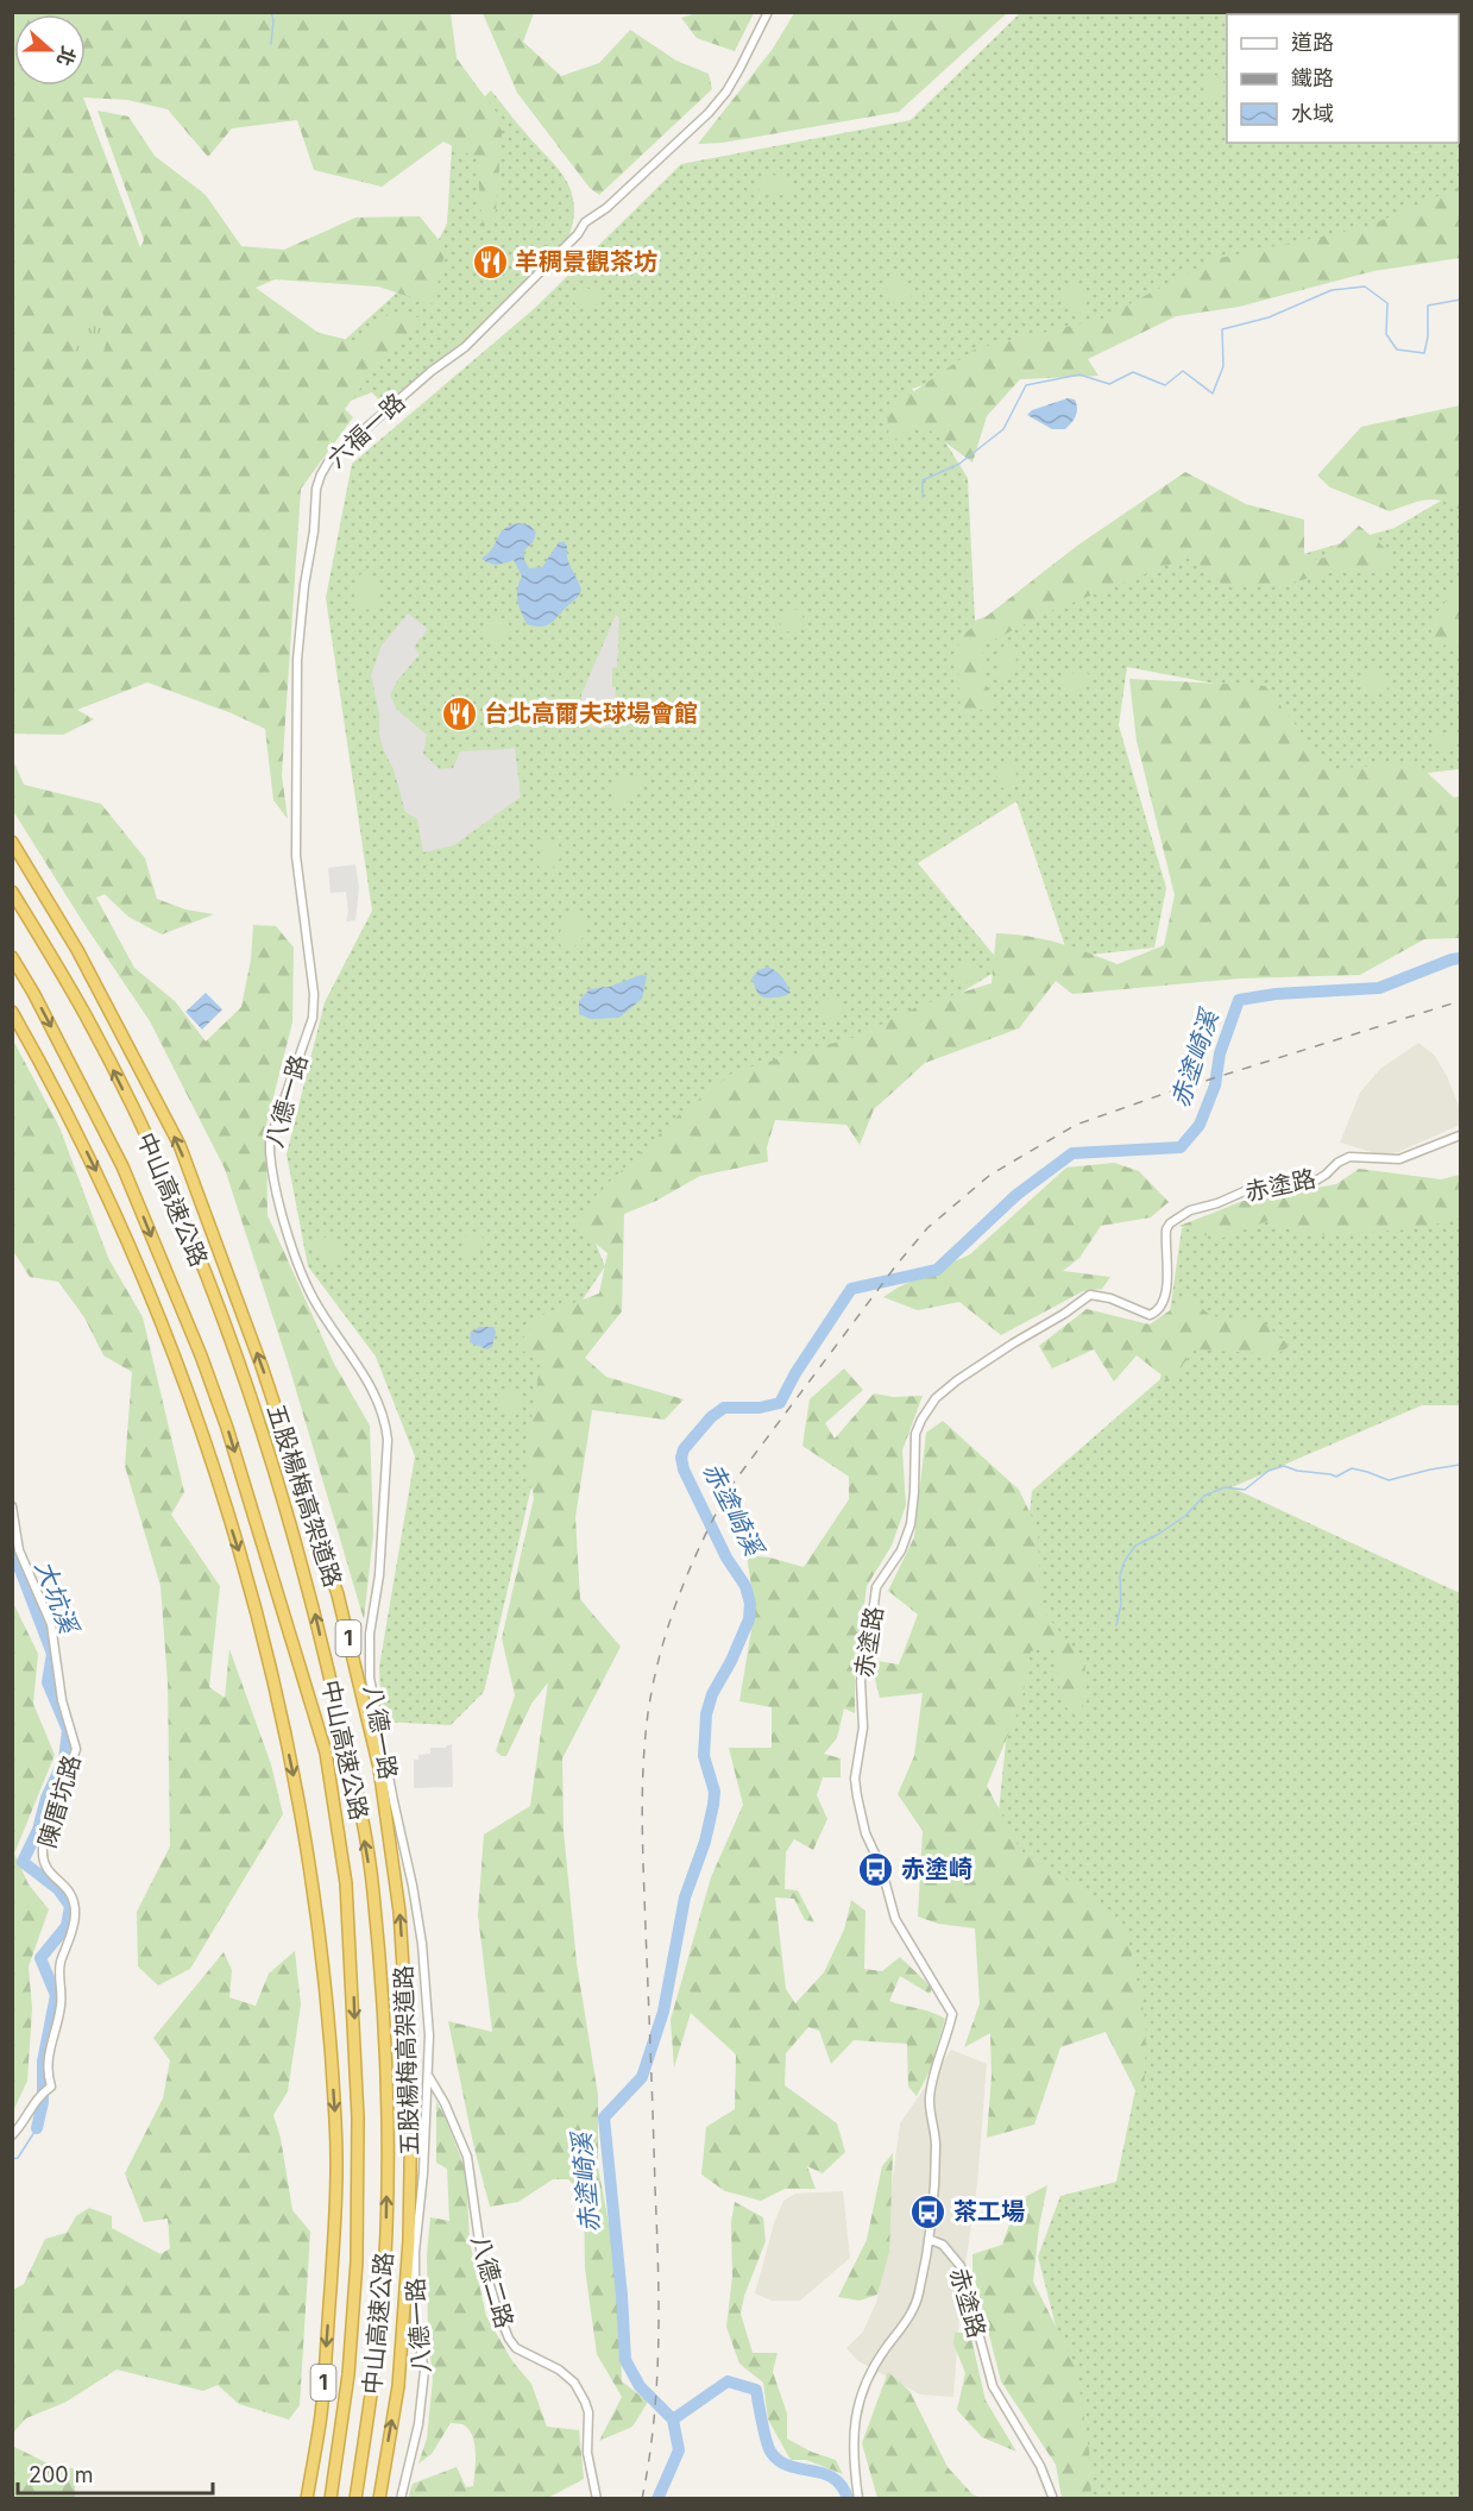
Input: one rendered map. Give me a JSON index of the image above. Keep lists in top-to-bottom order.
{
  "streets": {
    "highway": ["中山高速公路", "五股楊梅高架道路", "1"],
    "street": [
      "六福一路",
      "八德一路",
      "赤塗路",
      "陳厝坑路",
      "八德二路"
    ]
  },
  "crossings": [
    ["六福一路", "八德一路"],
    ["八德一路", "八德二路"]
  ],
  "water": ["赤塗崎溪", "大坑溪"],
  "places": {
    "restaurant": ["羊稠景觀茶坊", "台北高爾夫球場會館"],
    "bus stop": ["赤塗崎", "茶工場"]
  },
  "legend": ["道路", "鐵路", "水域"],
  "scale_bar": "200 m",
  "north": "right"
}
